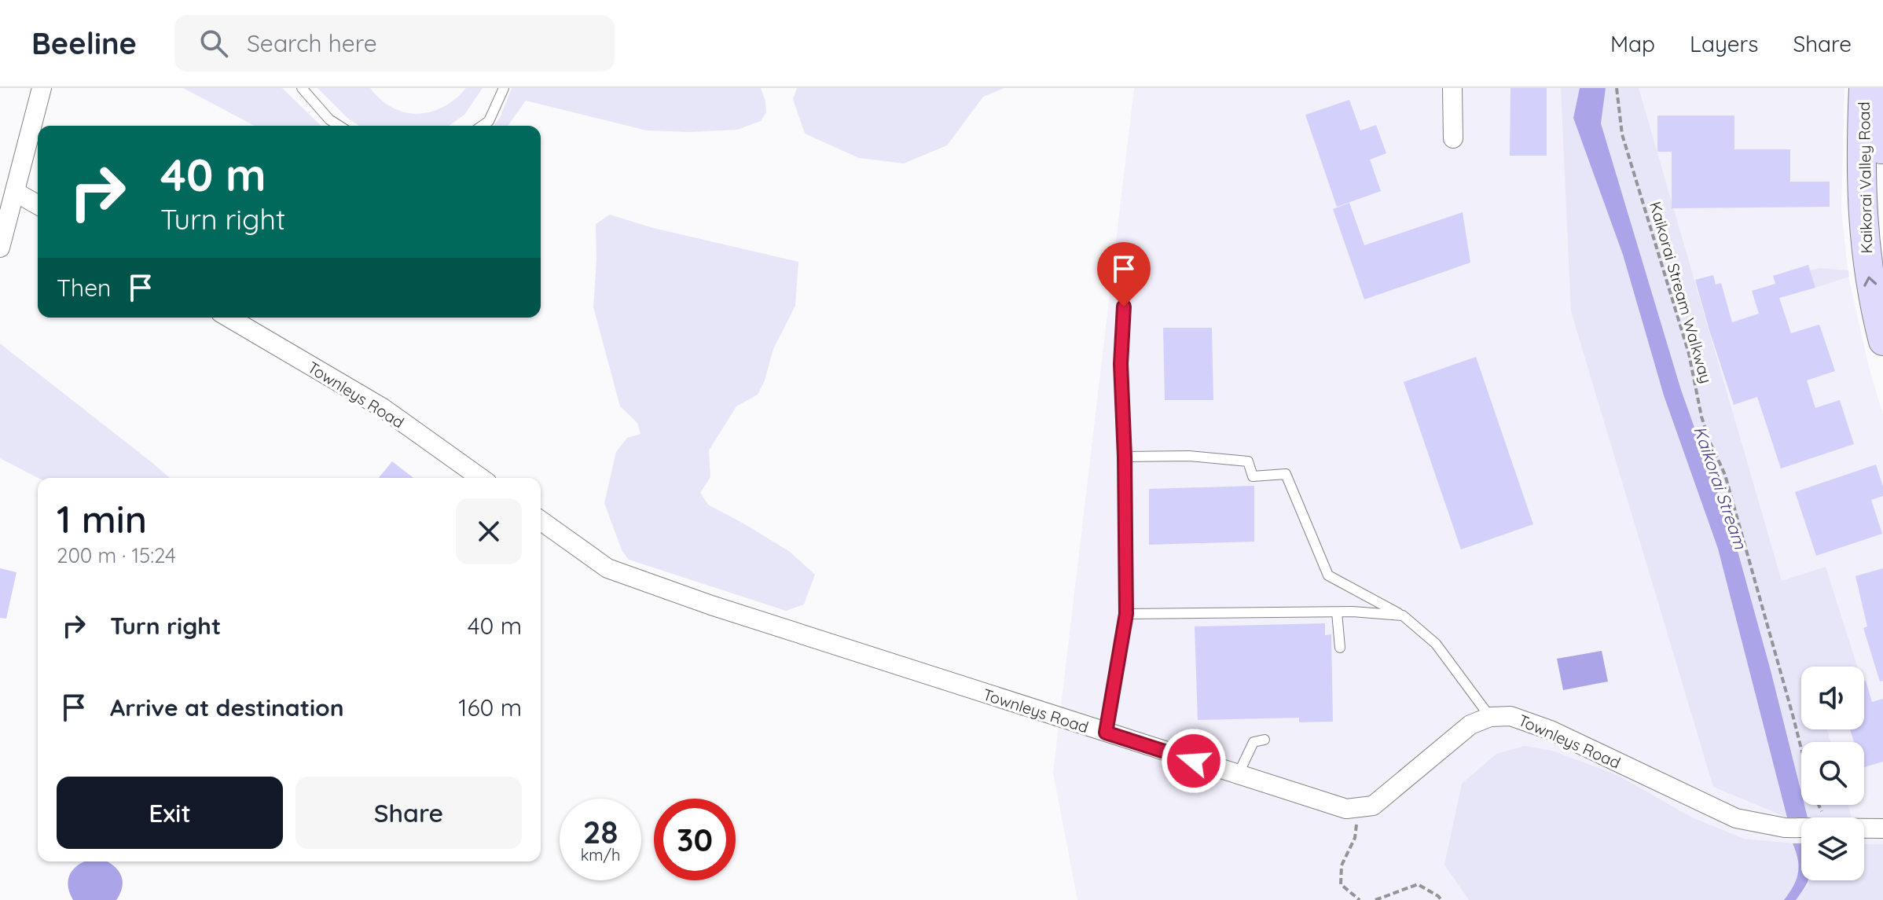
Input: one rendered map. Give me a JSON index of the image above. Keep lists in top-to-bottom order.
{
  "streets": {
    "main road": ["Kaikorai Valley Road"],
    "street": ["Townleys Road"],
    "path": ["Kaikorai Stream Walkway"]
  },
  "water": ["Kaikorai Stream"],
  "page": {
    "header": "Beeline",
    "search": "Search here",
    "nav": ["Map", "Layers", "Share"],
    "turn": ["40 m", "Turn right"],
    "then": "Then",
    "heading": ["1 min", "200 m · 15:24"],
    "list": [
      {
        "name": "Turn right",
        "value": "40 m"
      },
      {
        "name": "Arrive at destination",
        "value": "160 m"
      }
    ],
    "buttons": ["Exit", "Share"],
    "speed": "28 km/h",
    "limit": "30"
  }
}
